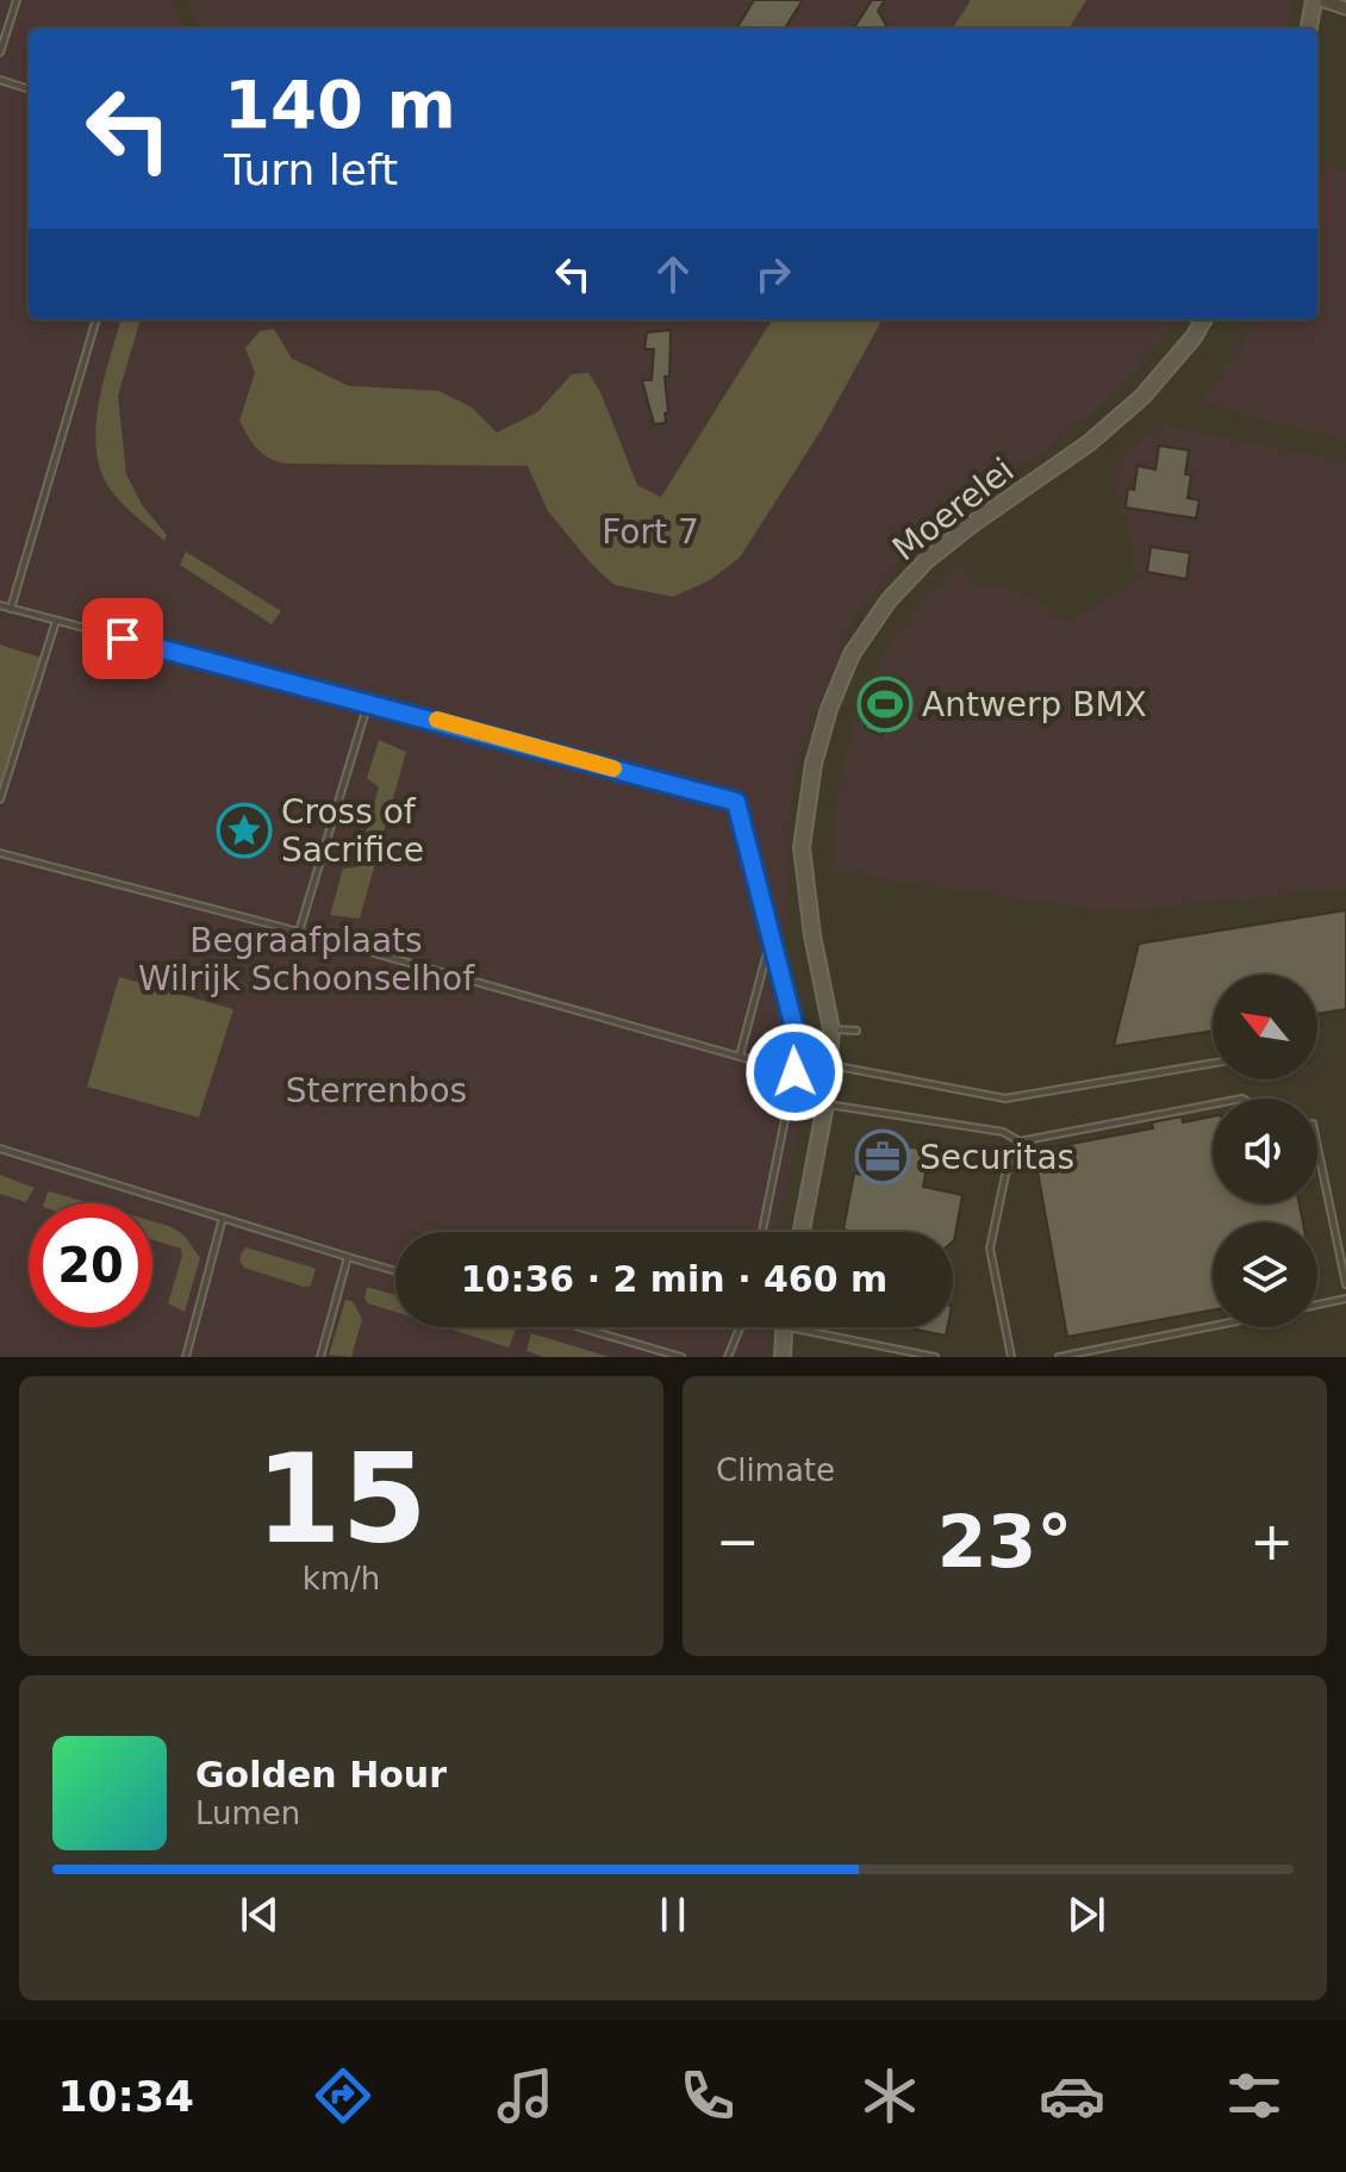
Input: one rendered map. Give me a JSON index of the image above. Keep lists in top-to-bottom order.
{
  "streets": {
    "street": ["Moerelei"]
  },
  "parks": ["Fort 7", "Begraafplaats Wilrijk Schoonselhof", "Sterrenbos"],
  "places": {
    "sports": ["Antwerp BMX"],
    "place": ["Cross of Sacrifice"],
    "office": ["Securitas"]
  },
  "north": "top left",
  "page": {
    "turn": ["140 m", "Turn left"],
    "limit": "20",
    "trip": "10:36 · 2 min · 460 m",
    "tile": [
      ["15", "km/h"],
      "Climate"
    ],
    "heat": ["−", "23°", "+"],
    "song": ["Golden Hour", "Lumen"],
    "tabs": "10:34"
  }
}
